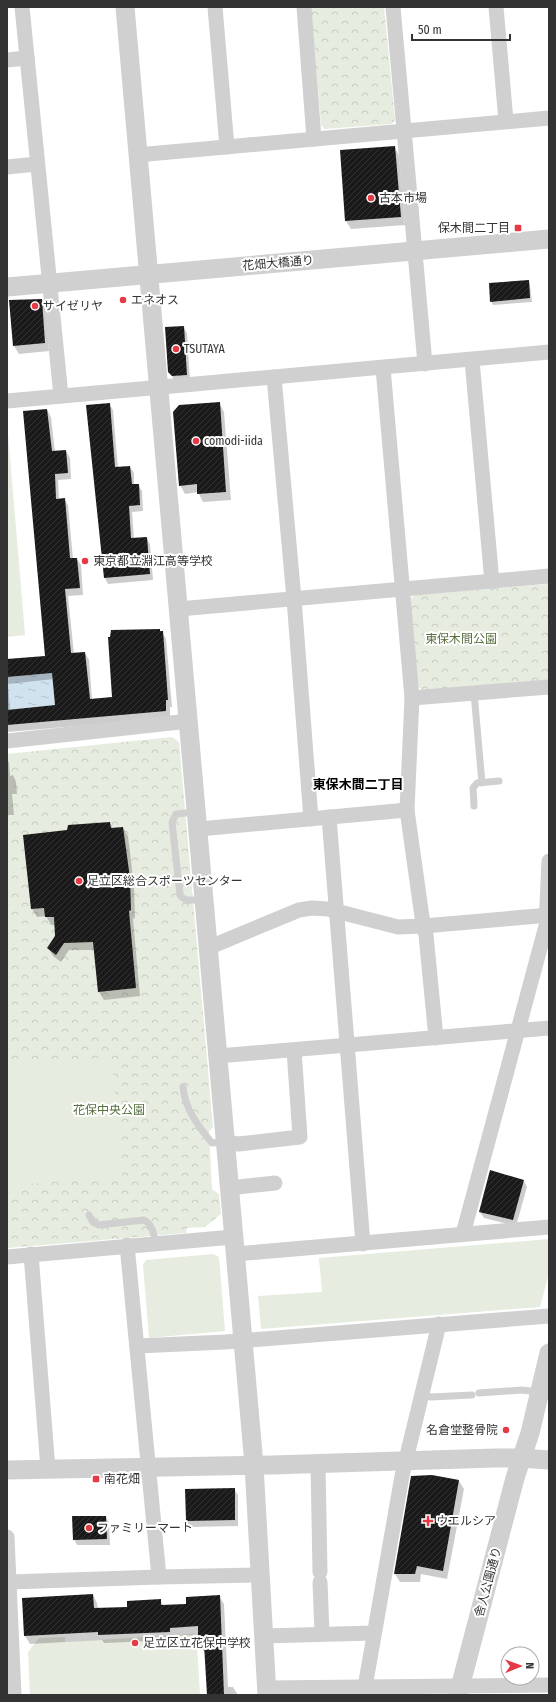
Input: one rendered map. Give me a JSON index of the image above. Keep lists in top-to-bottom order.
{
  "streets": {
    "street": ["花畑大橋通り", "舎人公園通り"]
  },
  "districts": ["東保木間二丁目"],
  "parks": ["東保木間公園", "花保中央公園"],
  "places": {
    "other": [
      "古本市場",
      "エネオス",
      "サイゼリヤ",
      "TSUTAYA",
      "comodi-iida",
      "東京都立淵江高等学校",
      "足立区総合スポーツセンター",
      "名倉堂整骨院",
      "ファミリーマート",
      "足立区立花保中学校"
    ],
    "transit": ["保木間二丁目", "南花畑"],
    "health": ["ウエルシア"]
  },
  "scale_bar": "50 m",
  "north": "right"
}
